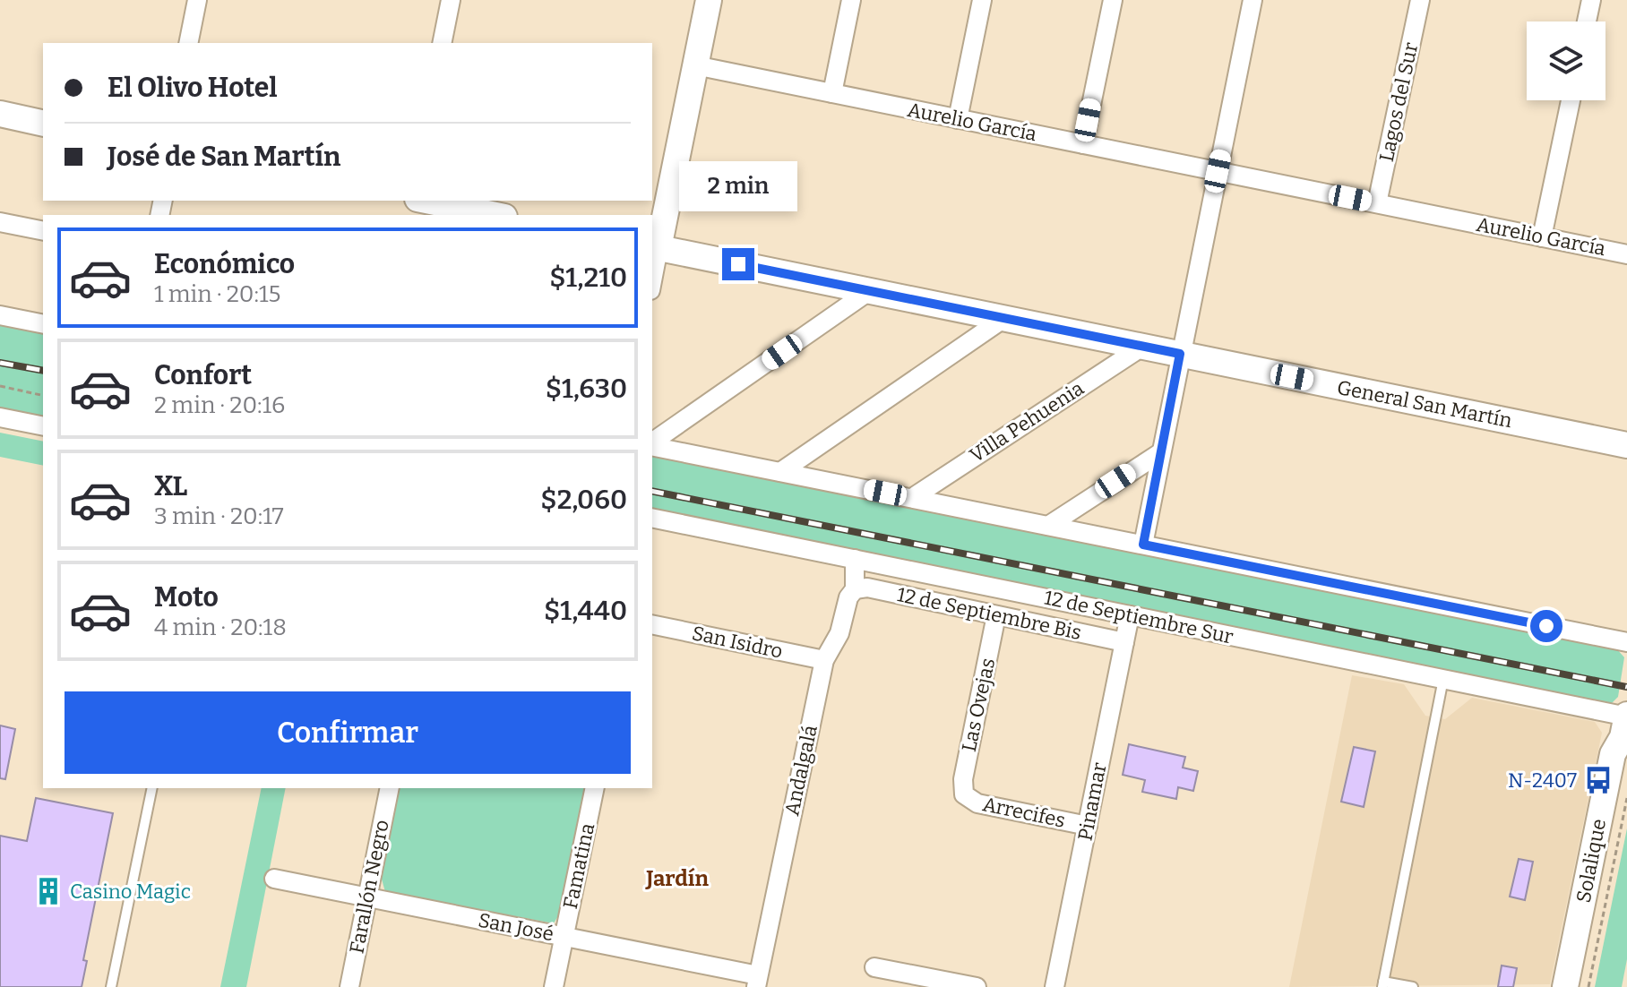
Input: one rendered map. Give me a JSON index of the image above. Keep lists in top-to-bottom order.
{
  "streets": {
    "main road": ["General San Martín", "Solalique"],
    "street": [
      "Lagos del Sur",
      "Aurelio García",
      "Villa Pehuenia",
      "12 de Septiembre Bis",
      "12 de Septiembre Sur",
      "San Isidro",
      "Las Ovejas",
      "Andalgalá",
      "Pinamar",
      "Arrecifes",
      "Famatina",
      "Farallón Negro",
      "San José"
    ]
  },
  "crossings": [
    ["Lagos del Sur", "Aurelio García"],
    ["General San Martín", "Villa Pehuenia"],
    ["12 de Septiembre Bis", "Las Ovejas"],
    ["12 de Septiembre Bis", "Andalgalá"],
    ["12 de Septiembre Bis", "Pinamar"],
    ["12 de Septiembre Sur", "Andalgalá"],
    ["12 de Septiembre Sur", "Pinamar"],
    ["12 de Septiembre Sur", "Solalique"],
    ["San Isidro", "Andalgalá"],
    ["Las Ovejas", "Arrecifes"],
    ["Andalgalá", "San José"],
    ["Pinamar", "Arrecifes"],
    ["Famatina", "San José"],
    ["Farallón Negro", "San José"]
  ],
  "districts": ["Jardín"],
  "places": {
    "bus stop": ["N-2407"],
    "building": ["Casino Magic"]
  },
  "page": {
    "banner": ["El Olivo Hotel", "José de San Martín"],
    "bubble": "2 min",
    "list": [
      {
        "name": "Económico",
        "note": "1 min · 20:15",
        "value": "$1,210"
      },
      {
        "name": "Confort",
        "note": "2 min · 20:16",
        "value": "$1,630"
      },
      {
        "name": "XL",
        "note": "3 min · 20:17",
        "value": "$2,060"
      },
      {
        "name": "Moto",
        "note": "4 min · 20:18",
        "value": "$1,440"
      }
    ],
    "buttons": "Confirmar"
  }
}
